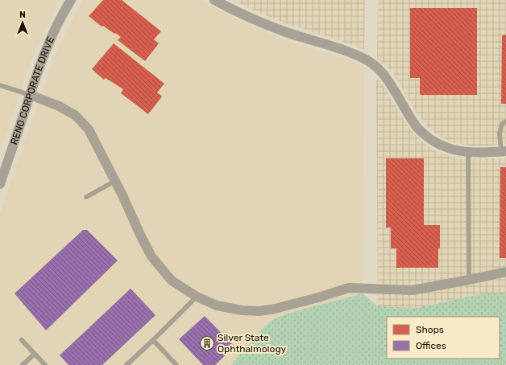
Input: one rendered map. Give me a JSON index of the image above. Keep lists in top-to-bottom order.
{
  "streets": {
    "street": ["RENO CORPORATE DRIVE"]
  },
  "places": {
    "building": ["Silver State Ophthalmology"]
  },
  "legend": ["Shops", "Offices"],
  "north": "top"
}
